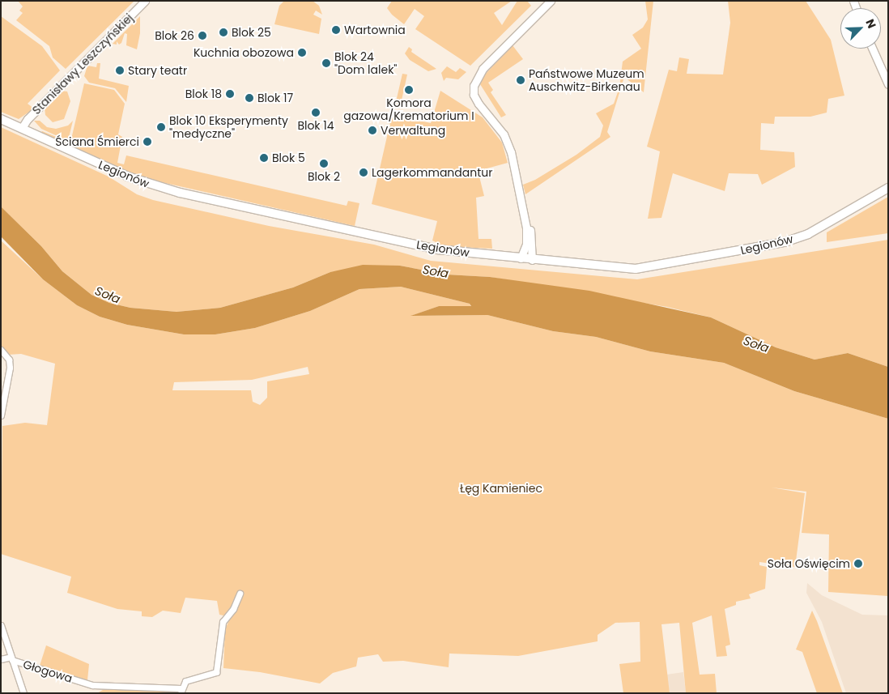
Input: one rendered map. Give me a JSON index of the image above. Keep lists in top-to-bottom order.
{
  "streets": {
    "main road": ["Legionów"],
    "street": ["Stanisławy Leszczyńskiej", "Głogowa"]
  },
  "crossings": [
    ["Stanisławy Leszczyńskiej", "Legionów"]
  ],
  "water": ["Soła"],
  "parks": ["Łęg Kamieniec"],
  "places": [
    "Wartownia",
    "Blok 25",
    "Blok 26",
    "Kuchnia obozowa",
    "Blok 24 \"Dom lalek\"",
    "Stary teatr",
    "Państwowe Muzeum Auschwitz-Birkenau",
    "Komora gazowa/Krematorium I",
    "Blok 18",
    "Blok 17",
    "Blok 14",
    "Blok 10 Eksperymenty \"medyczne\"",
    "Verwaltung",
    "Ściana Śmierci",
    "Blok 5",
    "Blok 2",
    "Lagerkommandantur",
    "Soła Oświęcim"
  ],
  "north": "top right"
}
